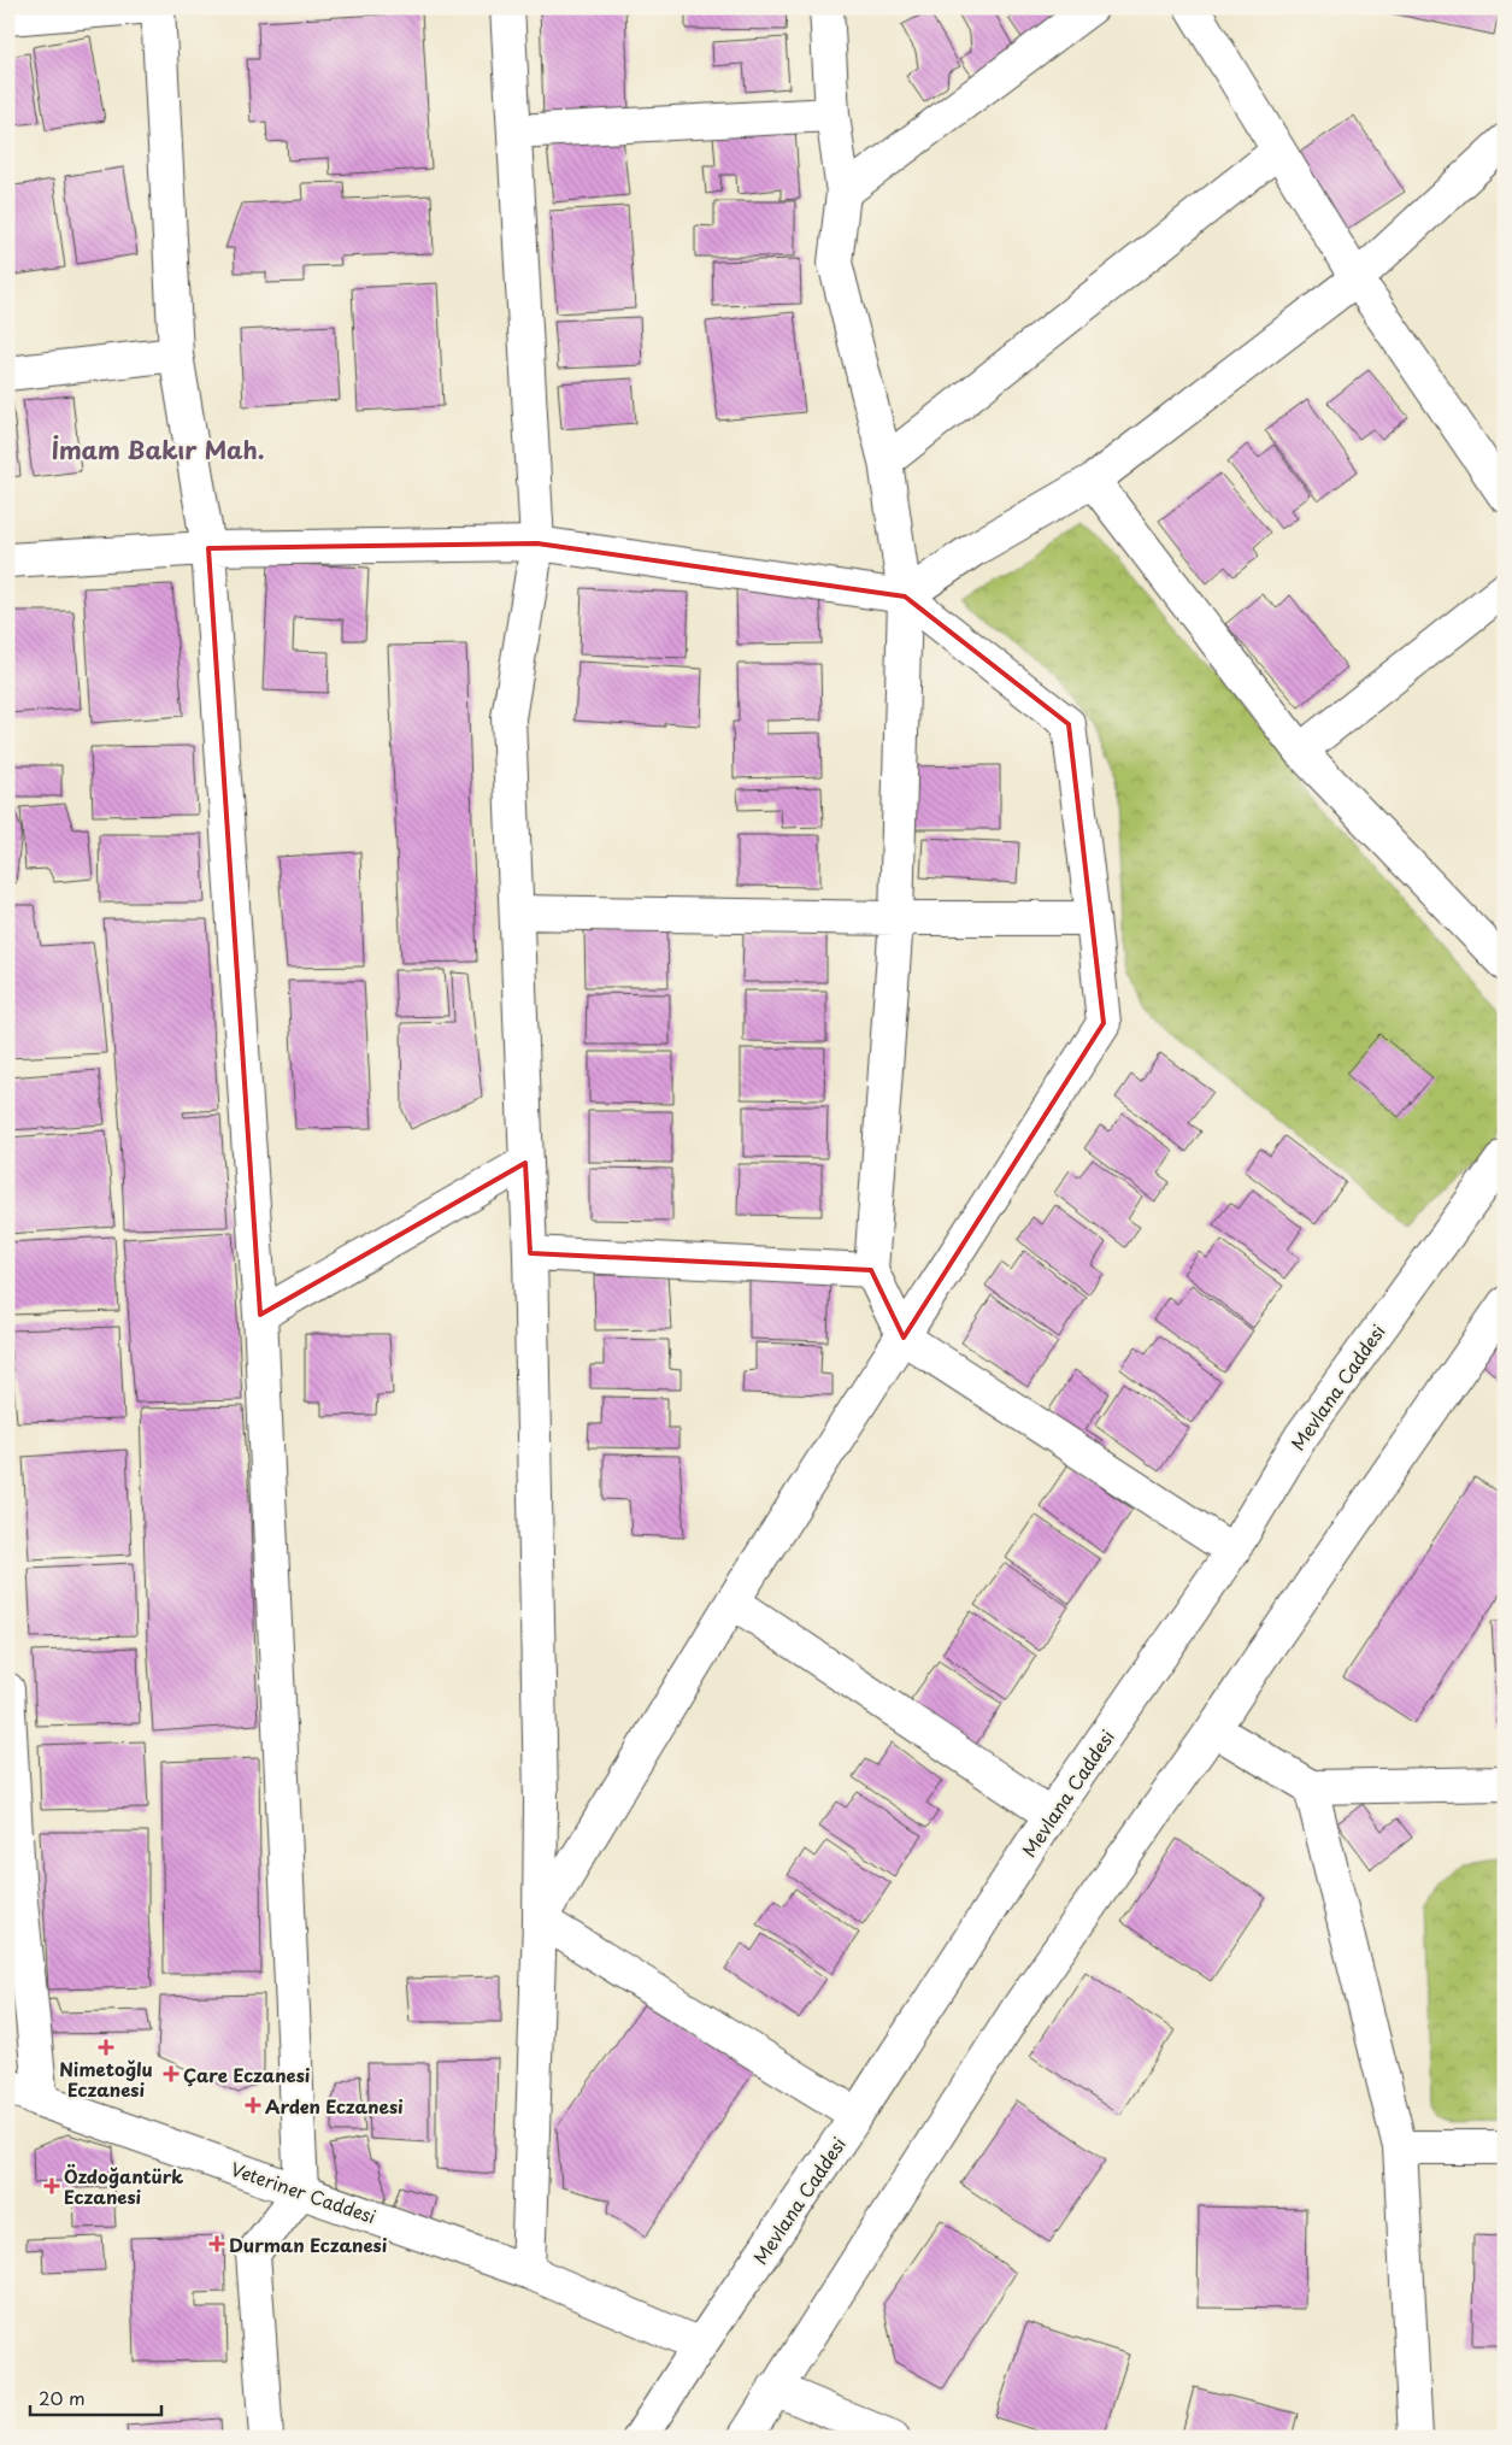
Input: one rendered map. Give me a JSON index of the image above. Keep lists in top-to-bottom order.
{
  "streets": {
    "street": ["Mevlana Caddesi", "Veteriner Caddesi"]
  },
  "crossings": [
    ["Mevlana Caddesi", "Veteriner Caddesi"]
  ],
  "districts": ["İmam Bakır Mah."],
  "places": {
    "health": [
      "Nimetoğlu Eczanesi",
      "Çare Eczanesi",
      "Arden Eczanesi",
      "Özdoğantürk Eczanesi",
      "Durman Eczanesi"
    ]
  },
  "scale_bar": "20 m"
}
